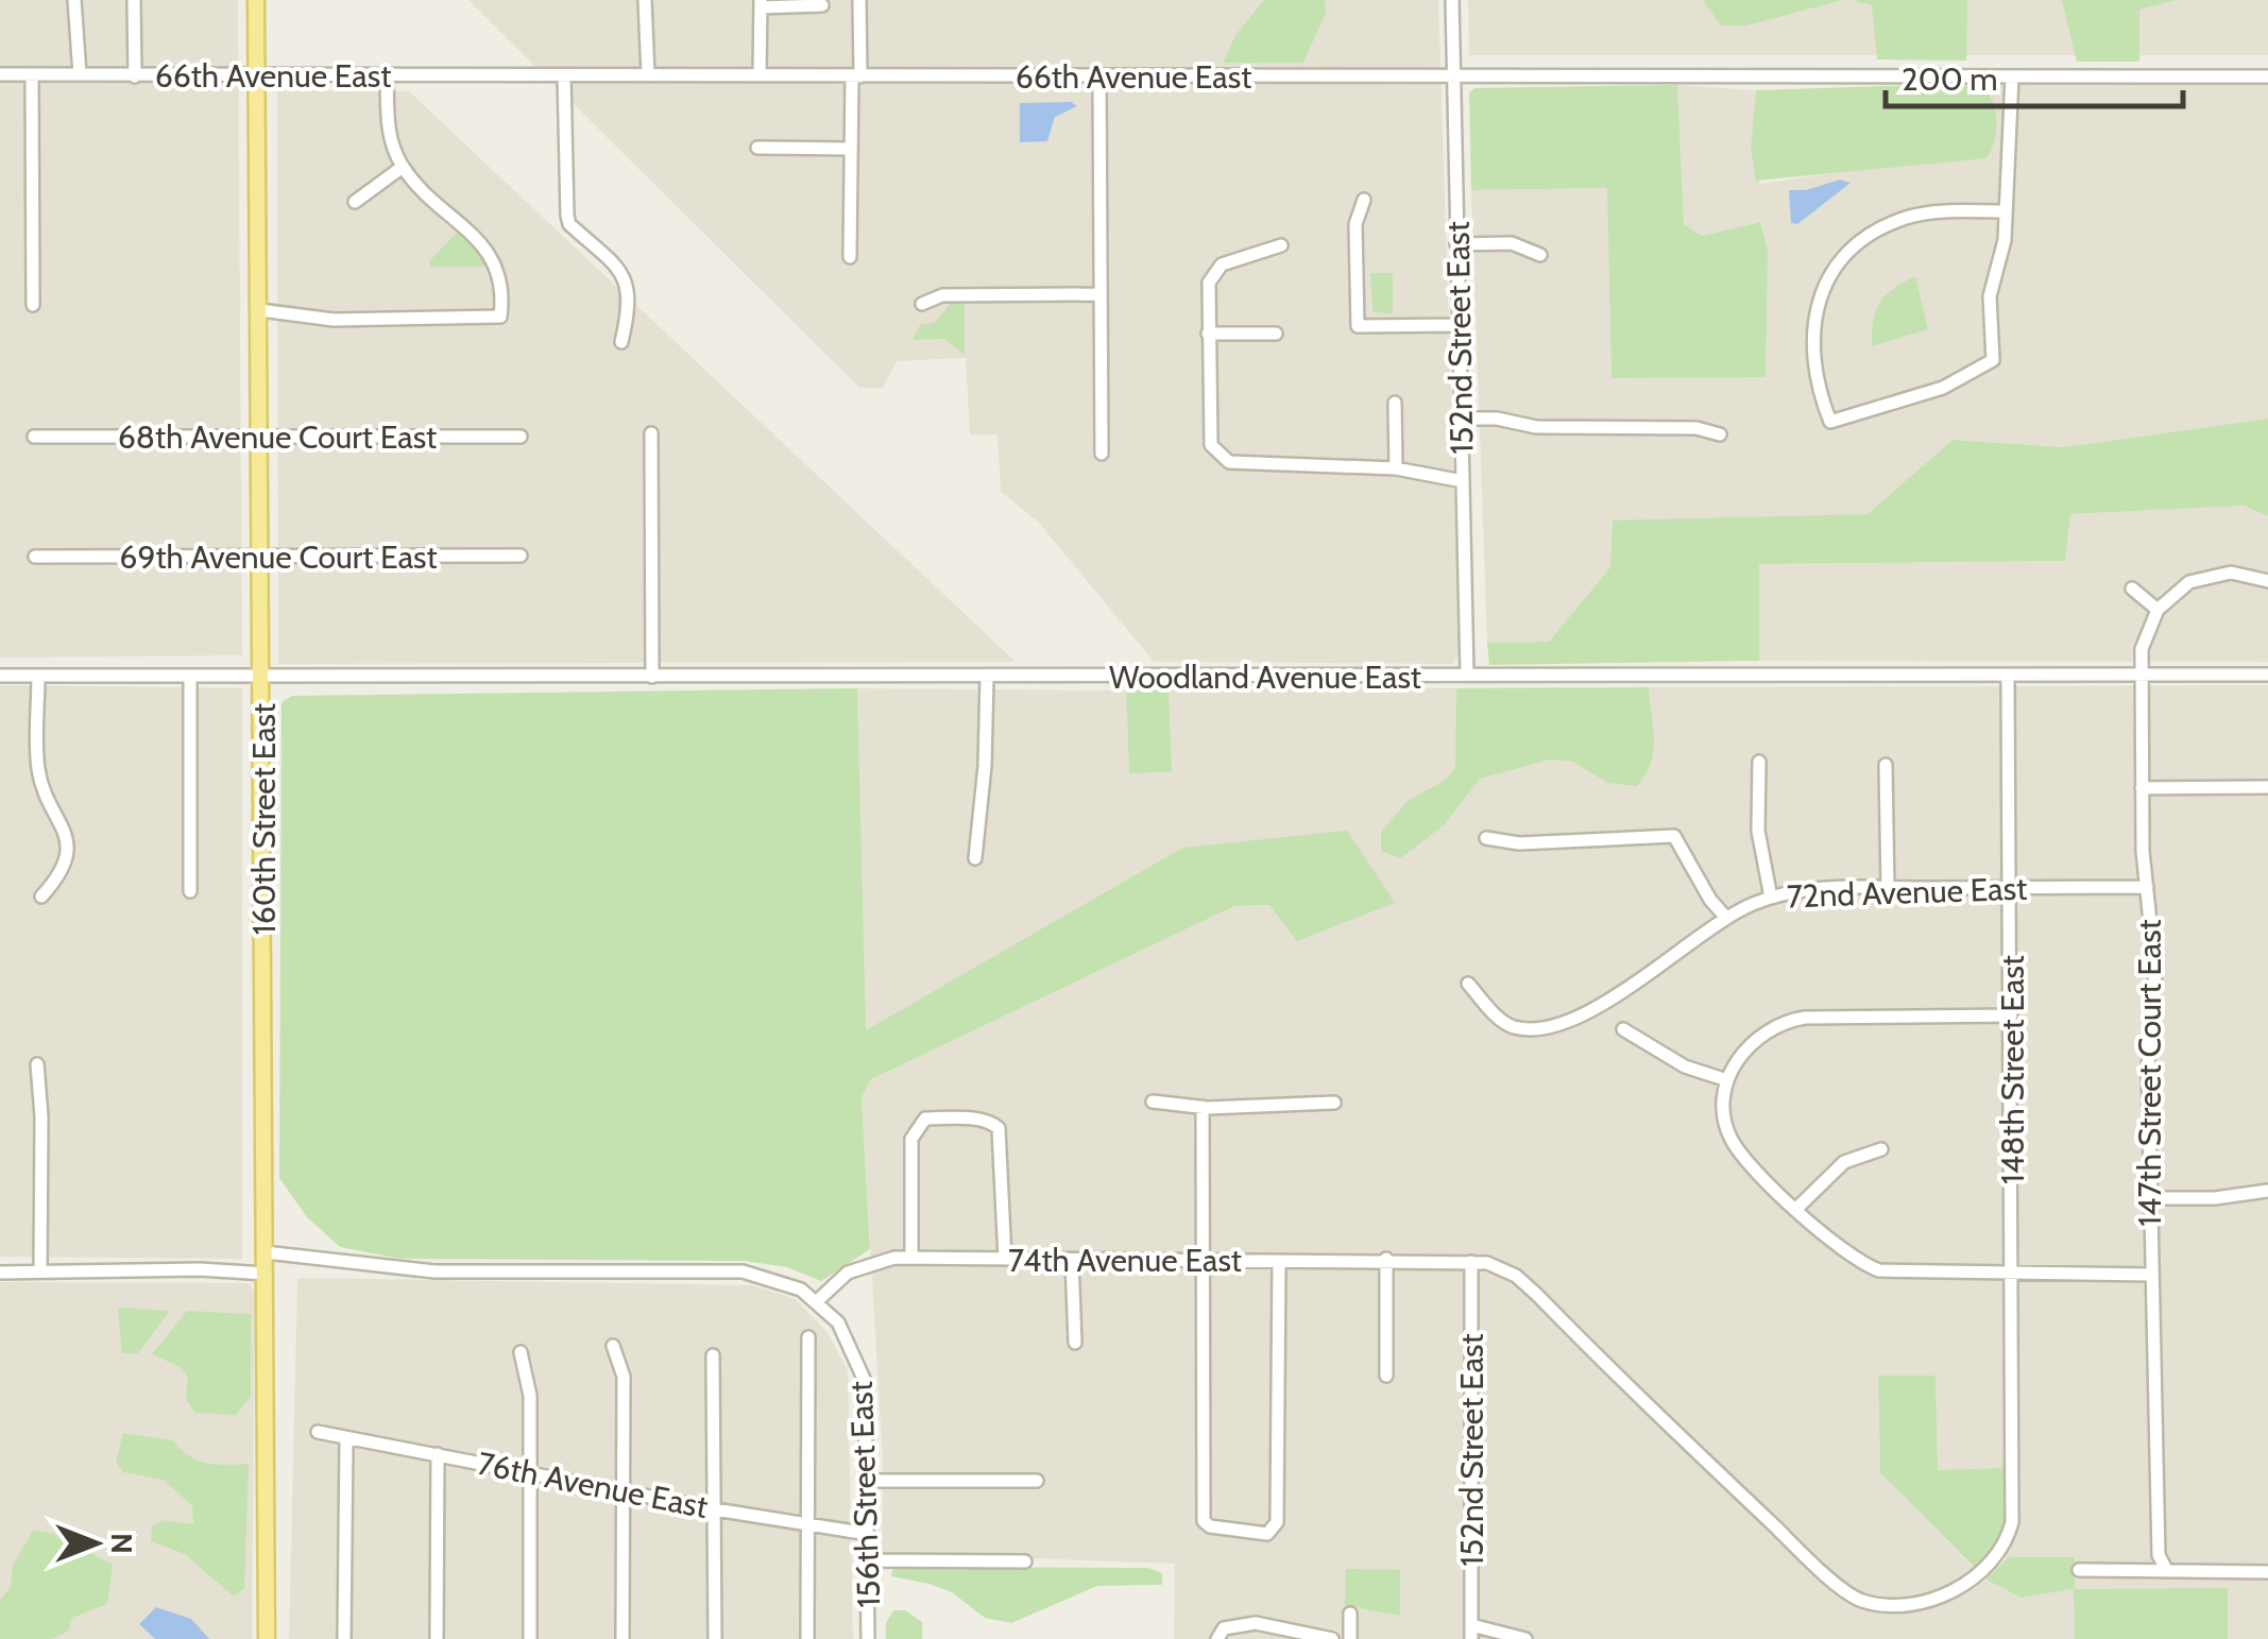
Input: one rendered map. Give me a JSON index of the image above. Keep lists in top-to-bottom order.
{
  "streets": {
    "main road": ["160th Street East"],
    "street": [
      "66th Avenue East",
      "152nd Street East",
      "68th Avenue Court East",
      "69th Avenue Court East",
      "Woodland Avenue East",
      "72nd Avenue East",
      "148th Street East",
      "147th Street Court East",
      "74th Avenue East",
      "76th Avenue East",
      "156th Street East"
    ]
  },
  "crossings": [
    ["66th Avenue East", "152nd Street East"],
    ["66th Avenue East", "160th Street East"],
    ["152nd Street East", "Woodland Avenue East"],
    ["152nd Street East", "74th Avenue East"],
    ["68th Avenue Court East", "160th Street East"],
    ["69th Avenue Court East", "160th Street East"],
    ["Woodland Avenue East", "160th Street East"],
    ["Woodland Avenue East", "148th Street East"],
    ["Woodland Avenue East", "147th Street Court East"],
    ["72nd Avenue East", "148th Street East"],
    ["72nd Avenue East", "147th Street Court East"],
    ["148th Street East", "74th Avenue East"],
    ["74th Avenue East", "156th Street East"],
    ["76th Avenue East", "156th Street East"]
  ],
  "scale_bar": "200 m",
  "north": "right"
}
